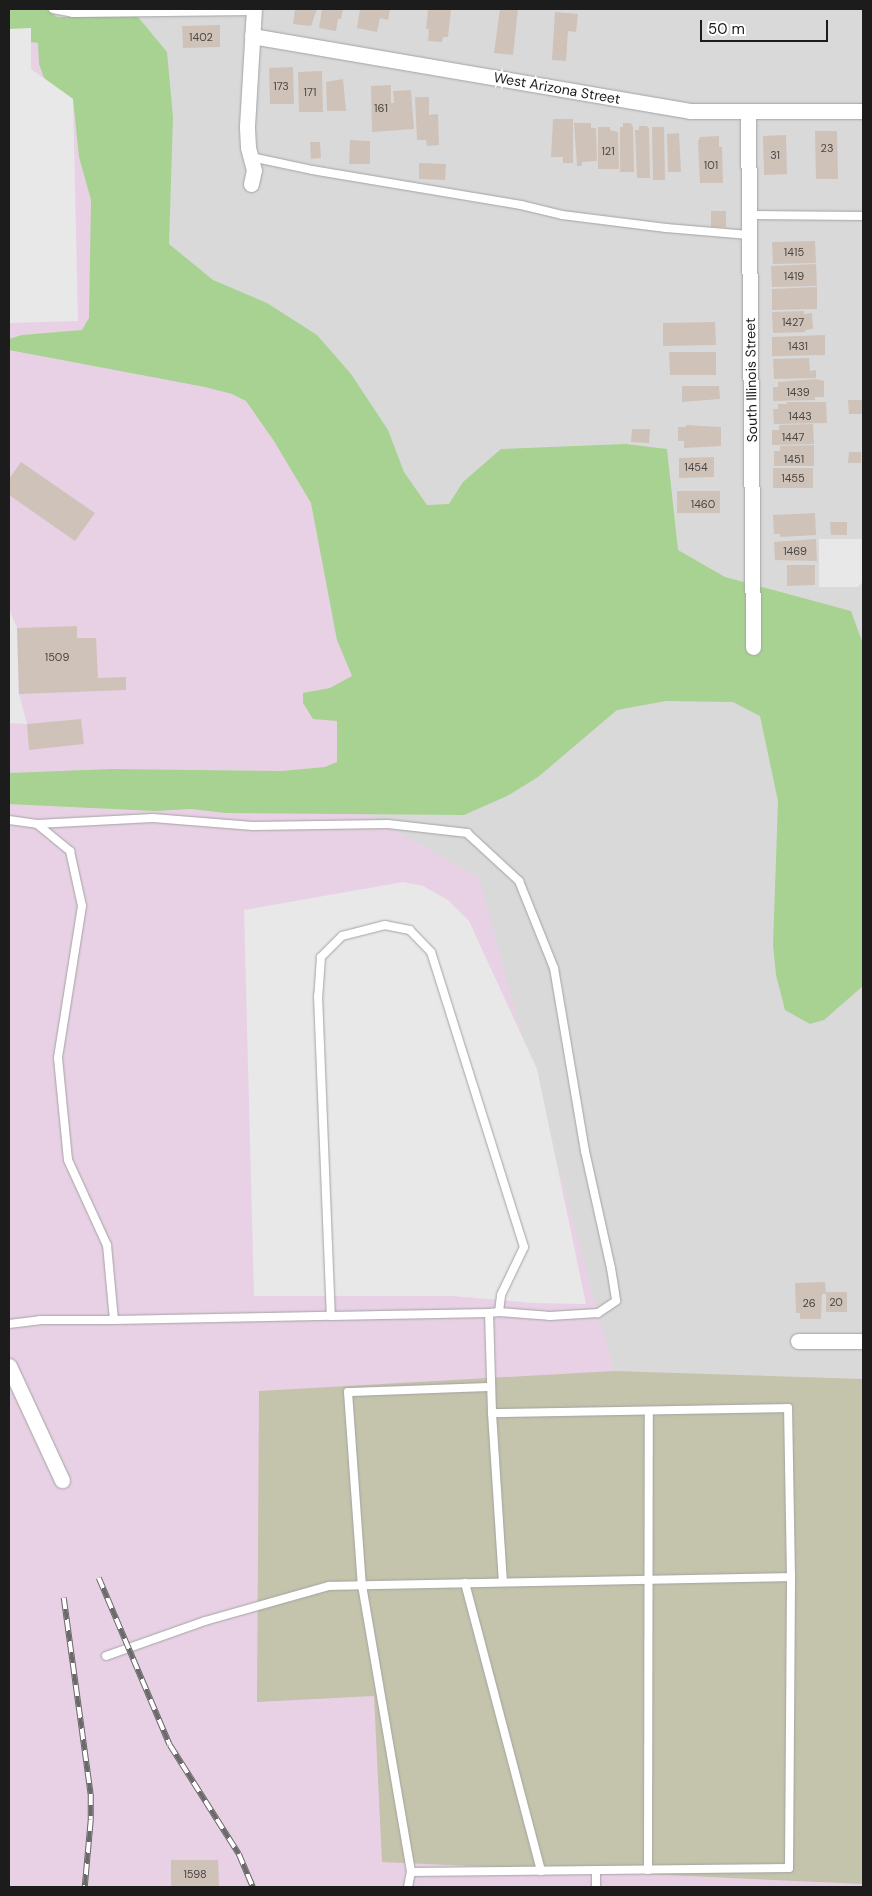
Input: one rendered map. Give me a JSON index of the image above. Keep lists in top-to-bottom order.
{
  "streets": {
    "street": ["West Arizona Street", "South Illinois Street"]
  },
  "crossings": [
    ["West Arizona Street", "South Illinois Street"]
  ],
  "house_numbers": [
    "1402",
    "173",
    "171",
    "161",
    "23",
    "121",
    "31",
    "101",
    "1415",
    "1419",
    "1427",
    "1431",
    "1439",
    "1443",
    "1447",
    "1451",
    "1454",
    "1455",
    "1460",
    "1469",
    "1509",
    "20",
    "26",
    "1598"
  ],
  "scale_bar": "50 m"
}
